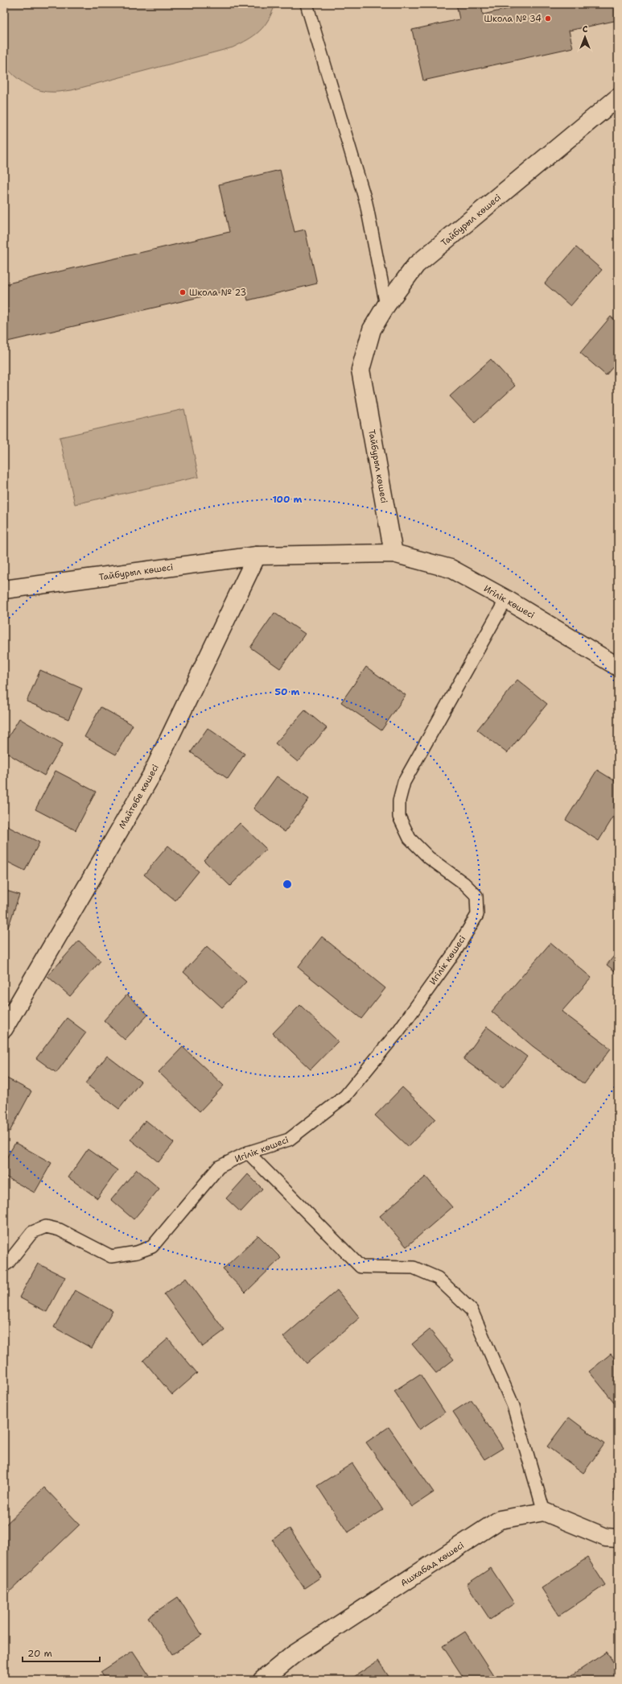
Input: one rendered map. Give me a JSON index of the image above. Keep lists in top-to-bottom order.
{
  "streets": {
    "street": [
      "Тайбурыл көшесі",
      "Игілік көшесі",
      "Майтөбе көшесі",
      "Ашхабад көшесі"
    ]
  },
  "crossings": [
    ["Тайбурыл көшесі", "Игілік көшесі"],
    ["Тайбурыл көшесі", "Майтөбе көшесі"]
  ],
  "places": ["Школа № 34", "Школа № 23"],
  "scale_bar": "20 m",
  "north": "top",
  "rings": ["100 m", "50 m"]
}
